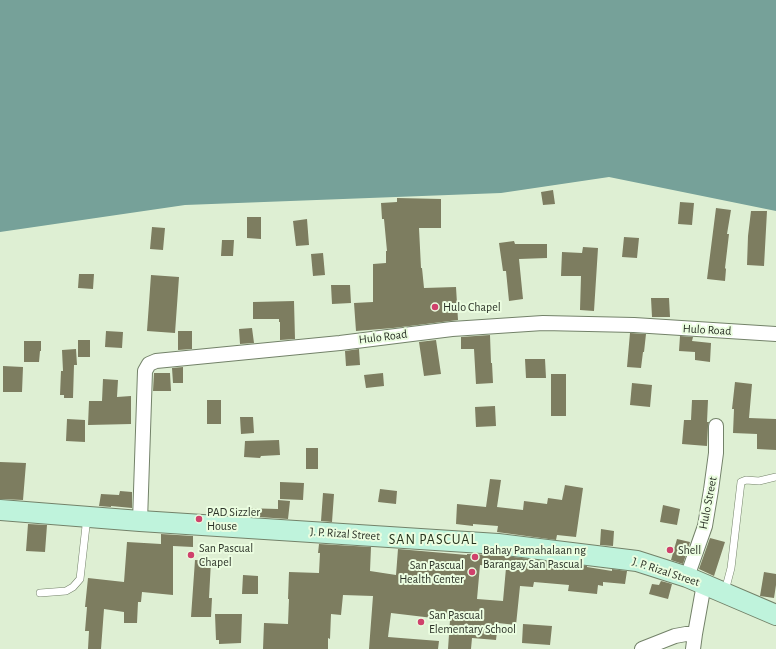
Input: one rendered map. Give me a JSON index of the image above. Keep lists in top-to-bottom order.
{
  "streets": {
    "main road": ["J. P. Rizal Street"],
    "street": ["Hulo Road", "Hulo Street"]
  },
  "crossings": [
    ["Hulo Road", "J. P. Rizal Street"],
    ["Hulo Street", "J. P. Rizal Street"]
  ],
  "districts": ["SAN PASCUAL"],
  "places": [
    "Hulo Chapel",
    "PAD Sizzler House",
    "Shell",
    "San Pascual Chapel",
    "Bahay Pamahalaan ng Barangay San Pascual",
    "San Pascual Health Center",
    "San Pascual Elementary School"
  ]
}
